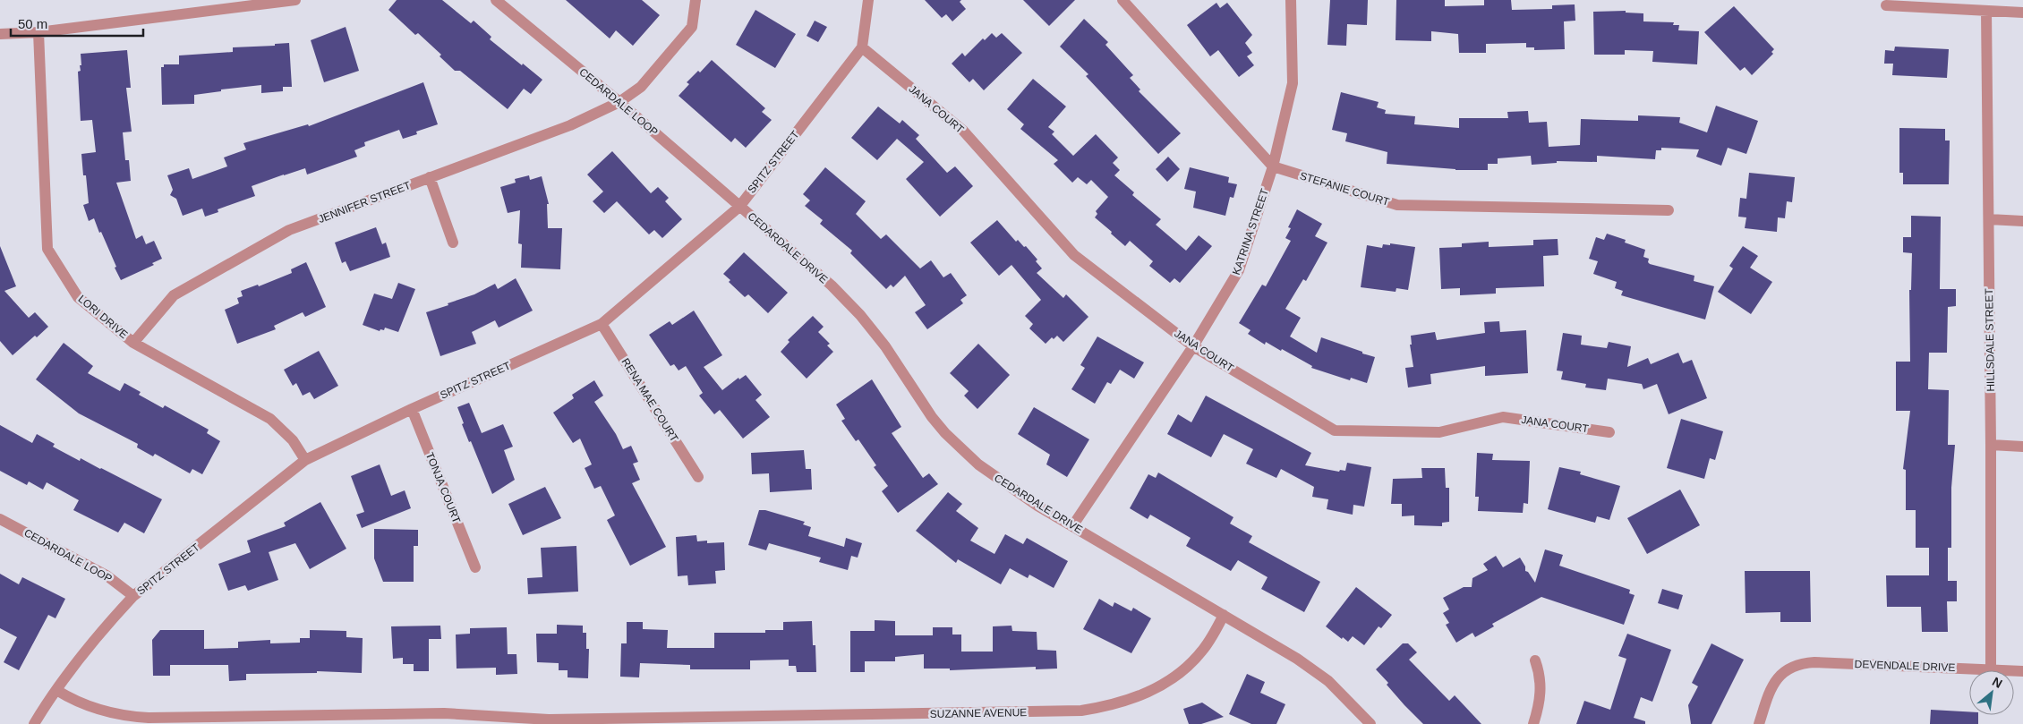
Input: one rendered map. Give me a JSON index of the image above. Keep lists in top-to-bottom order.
{
  "streets": {
    "street": [
      "CEDARDALE LOOP",
      "JANA COURT",
      "SPITZ STREET",
      "STEFANIE COURT",
      "JENNIFER STREET",
      "KATRINA STREET",
      "CEDARDALE DRIVE",
      "LORI DRIVE",
      "HILLSDALE STREET",
      "RENA MAE COURT",
      "TONJA COURT",
      "DEVENDALE DRIVE",
      "SUZANNE AVENUE"
    ]
  },
  "crossings": [
    ["CEDARDALE LOOP", "SPITZ STREET"],
    ["CEDARDALE LOOP", "JENNIFER STREET"],
    ["CEDARDALE LOOP", "CEDARDALE DRIVE"],
    ["JANA COURT", "SPITZ STREET"],
    ["JANA COURT", "KATRINA STREET"],
    ["SPITZ STREET", "CEDARDALE DRIVE"],
    ["SPITZ STREET", "LORI DRIVE"],
    ["SPITZ STREET", "RENA MAE COURT"],
    ["SPITZ STREET", "TONJA COURT"],
    ["SPITZ STREET", "SUZANNE AVENUE"],
    ["STEFANIE COURT", "KATRINA STREET"],
    ["JENNIFER STREET", "LORI DRIVE"],
    ["KATRINA STREET", "CEDARDALE DRIVE"],
    ["CEDARDALE DRIVE", "SUZANNE AVENUE"],
    ["HILLSDALE STREET", "DEVENDALE DRIVE"]
  ],
  "scale_bar": "50 m",
  "north": "top right"
}
